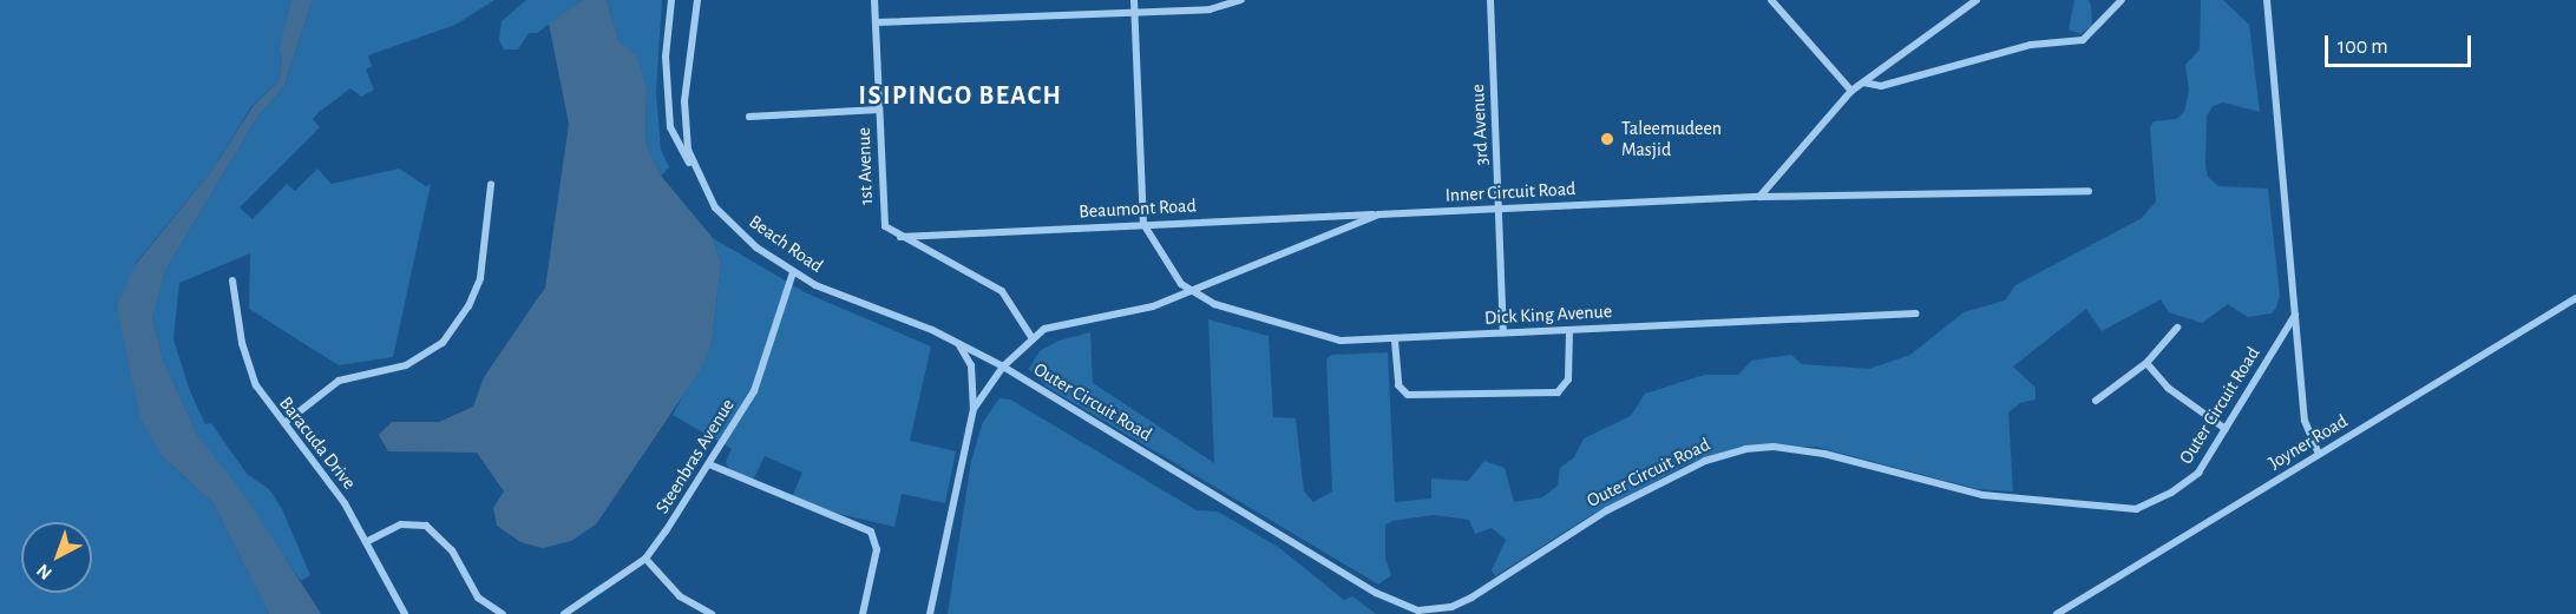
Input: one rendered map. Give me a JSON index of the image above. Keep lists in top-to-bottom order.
{
  "streets": {
    "street": [
      "3rd Avenue",
      "1st Avenue",
      "Inner Circuit Road",
      "Beaumont Road",
      "Beach Road",
      "Dick King Avenue",
      "Outer Circuit Road",
      "Joyner Road",
      "Baracuda Drive",
      "Steenbras Avenue"
    ]
  },
  "crossings": [
    ["3rd Avenue", "Inner Circuit Road"],
    ["3rd Avenue", "Dick King Avenue"],
    ["1st Avenue", "Inner Circuit Road"],
    ["1st Avenue", "Beaumont Road"],
    ["Inner Circuit Road", "Beaumont Road"],
    ["Inner Circuit Road", "Beach Road"],
    ["Inner Circuit Road", "Dick King Avenue"],
    ["Inner Circuit Road", "Outer Circuit Road"],
    ["Beach Road", "Outer Circuit Road"],
    ["Beach Road", "Steenbras Avenue"]
  ],
  "districts": ["ISIPINGO BEACH"],
  "places": ["Taleemudeen Masjid"],
  "scale_bar": "100 m",
  "north": "bottom left"
}
